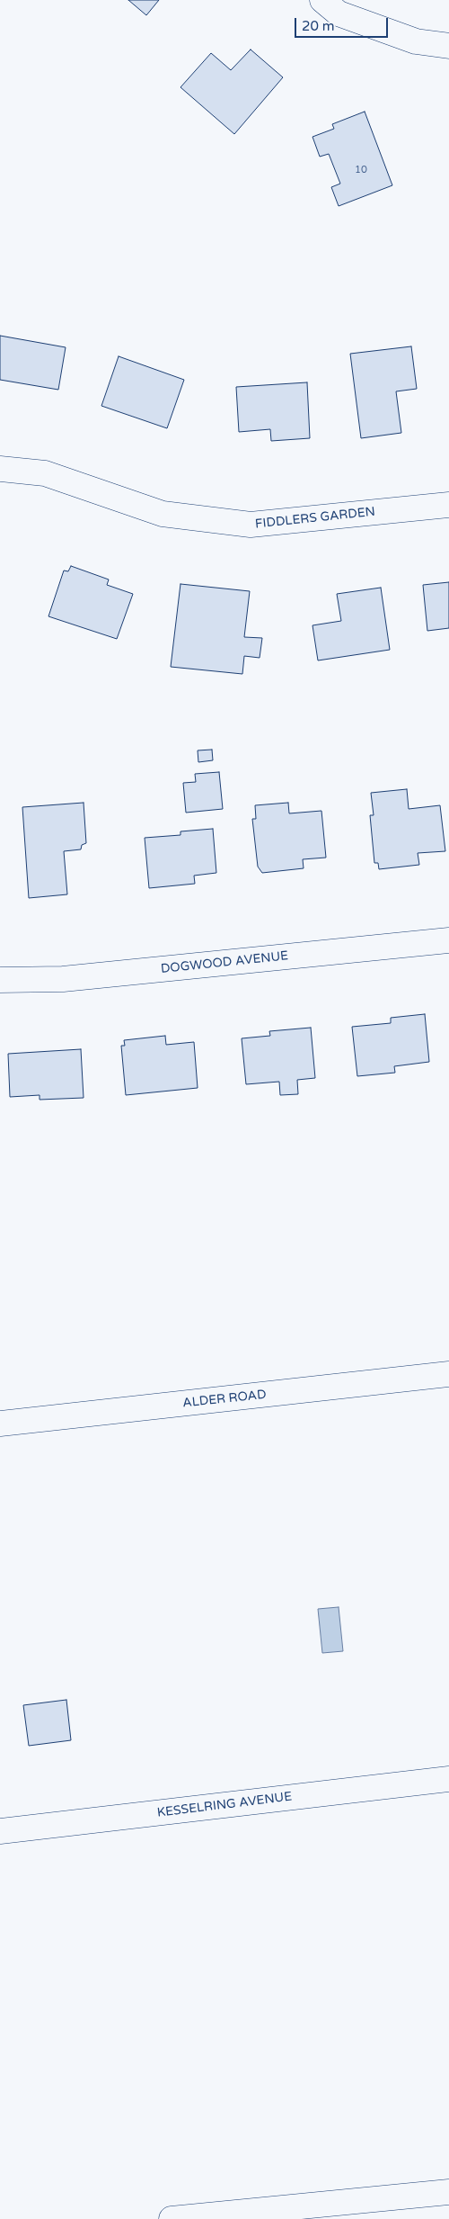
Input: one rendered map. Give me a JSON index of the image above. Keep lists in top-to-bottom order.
{
  "streets": {
    "street": [
      "FIDDLERS GARDEN",
      "DOGWOOD AVENUE",
      "ALDER ROAD",
      "KESSELRING AVENUE"
    ]
  },
  "house_numbers": ["10"],
  "scale_bar": "20 m"
}
